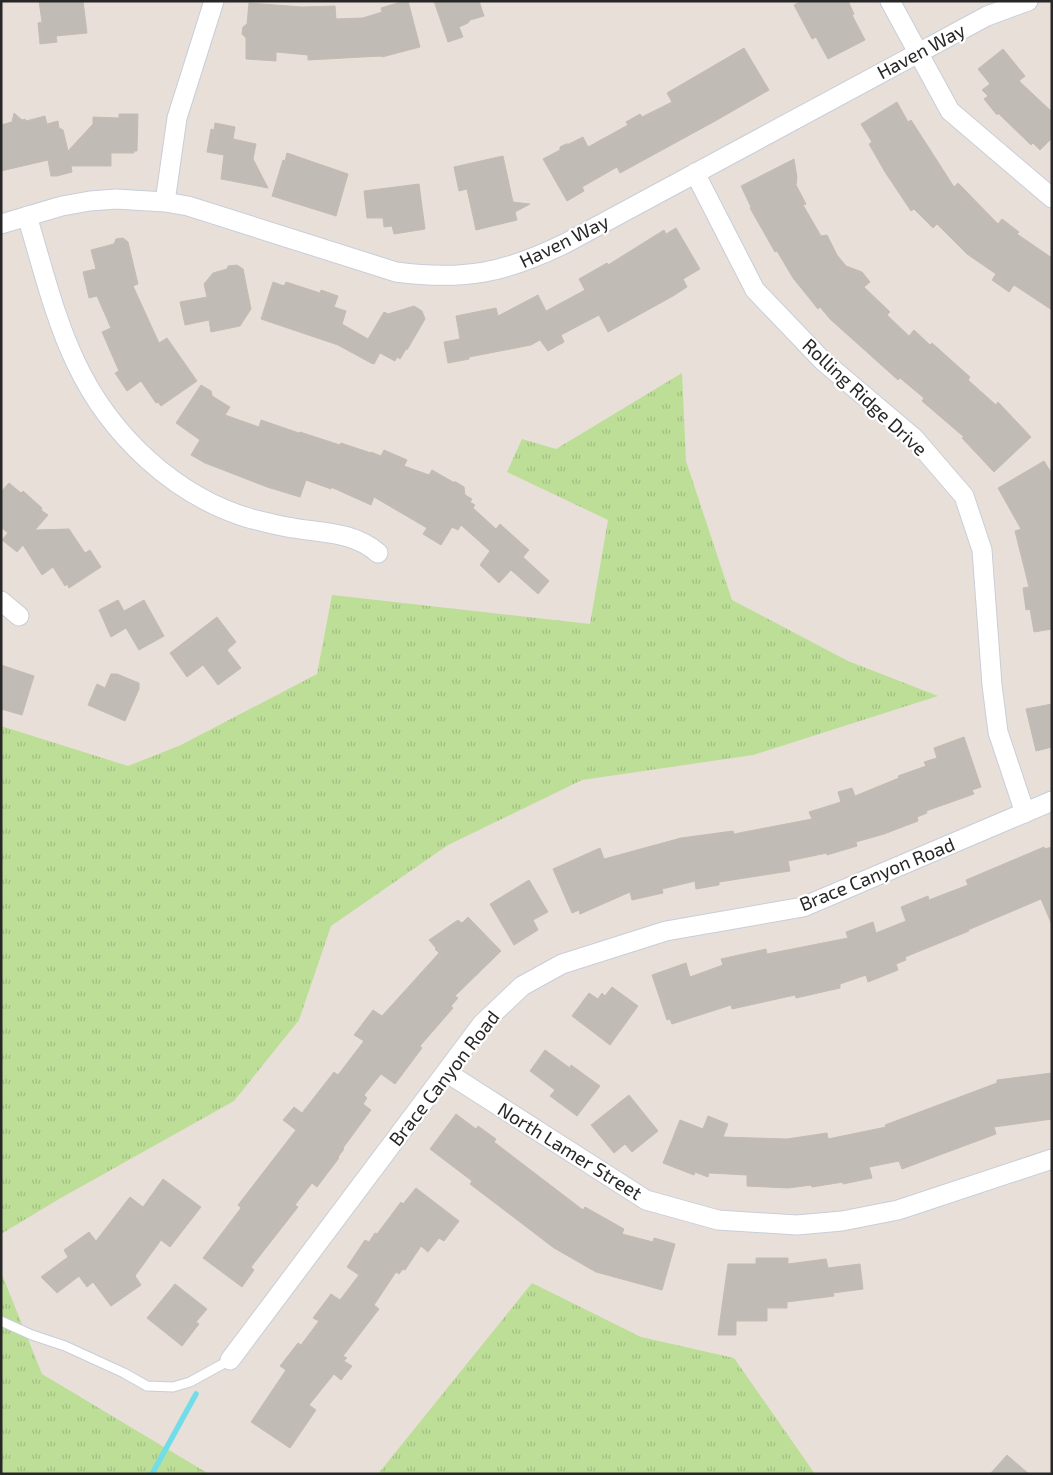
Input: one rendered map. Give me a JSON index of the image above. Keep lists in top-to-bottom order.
{
  "streets": {
    "street": [
      "Haven Way",
      "Rolling Ridge Drive",
      "Brace Canyon Road",
      "North Lamer Street"
    ]
  },
  "crossings": [
    ["Haven Way", "Rolling Ridge Drive"],
    ["Rolling Ridge Drive", "Brace Canyon Road"],
    ["Brace Canyon Road", "North Lamer Street"]
  ]
}
